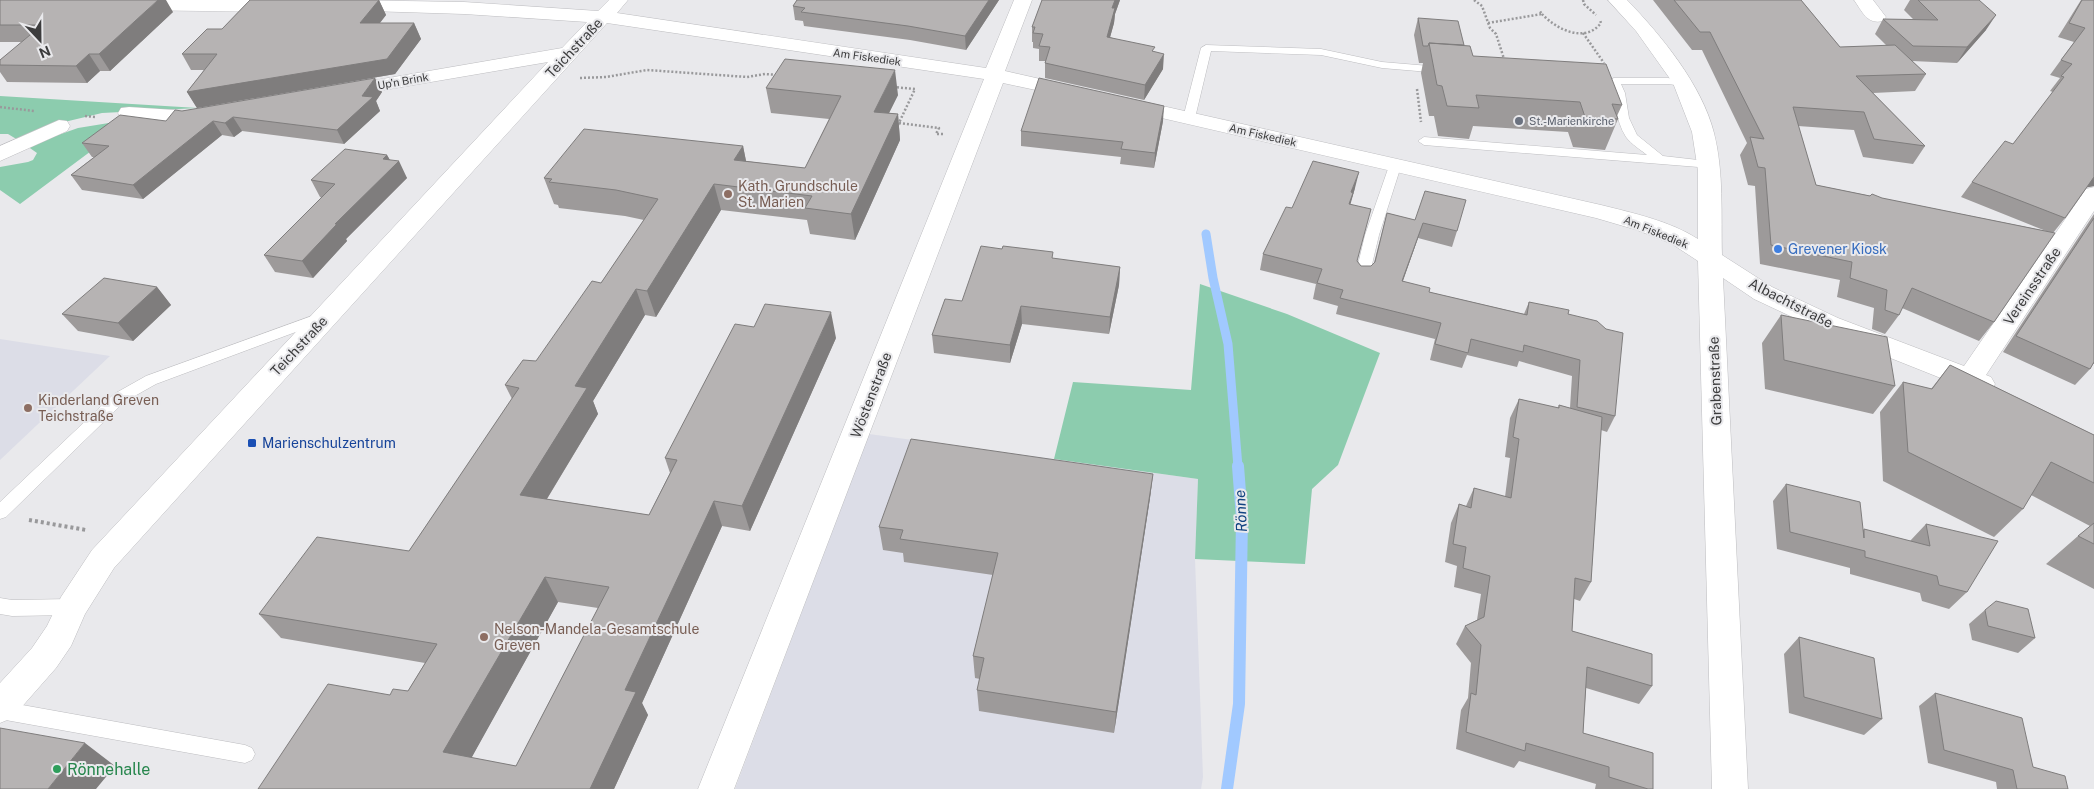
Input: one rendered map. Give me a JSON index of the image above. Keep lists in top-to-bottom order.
{
  "streets": {
    "street": [
      "Teichstraße",
      "Am Fiskediek",
      "Up'n Brink",
      "Vereinsstraße",
      "Albachtstraße",
      "Grabenstraße",
      "Wöstenstraße"
    ]
  },
  "crossings": [
    ["Teichstraße", "Am Fiskediek"],
    ["Teichstraße", "Up'n Brink"],
    ["Am Fiskediek", "Up'n Brink"],
    ["Am Fiskediek", "Albachtstraße"],
    ["Am Fiskediek", "Grabenstraße"],
    ["Am Fiskediek", "Wöstenstraße"],
    ["Vereinsstraße", "Albachtstraße"],
    ["Albachtstraße", "Grabenstraße"]
  ],
  "water": ["Rönne"],
  "places": {
    "other": [
      "St.-Marienkirche",
      "Kath. Grundschule St. Marien",
      "Grevener Kiosk",
      "Kinderland Greven Teichstraße",
      "Nelson-Mandela-Gesamtschule Greven",
      "Rönnehalle"
    ],
    "transit": ["Marienschulzentrum"]
  },
  "north": "bottom"
}
